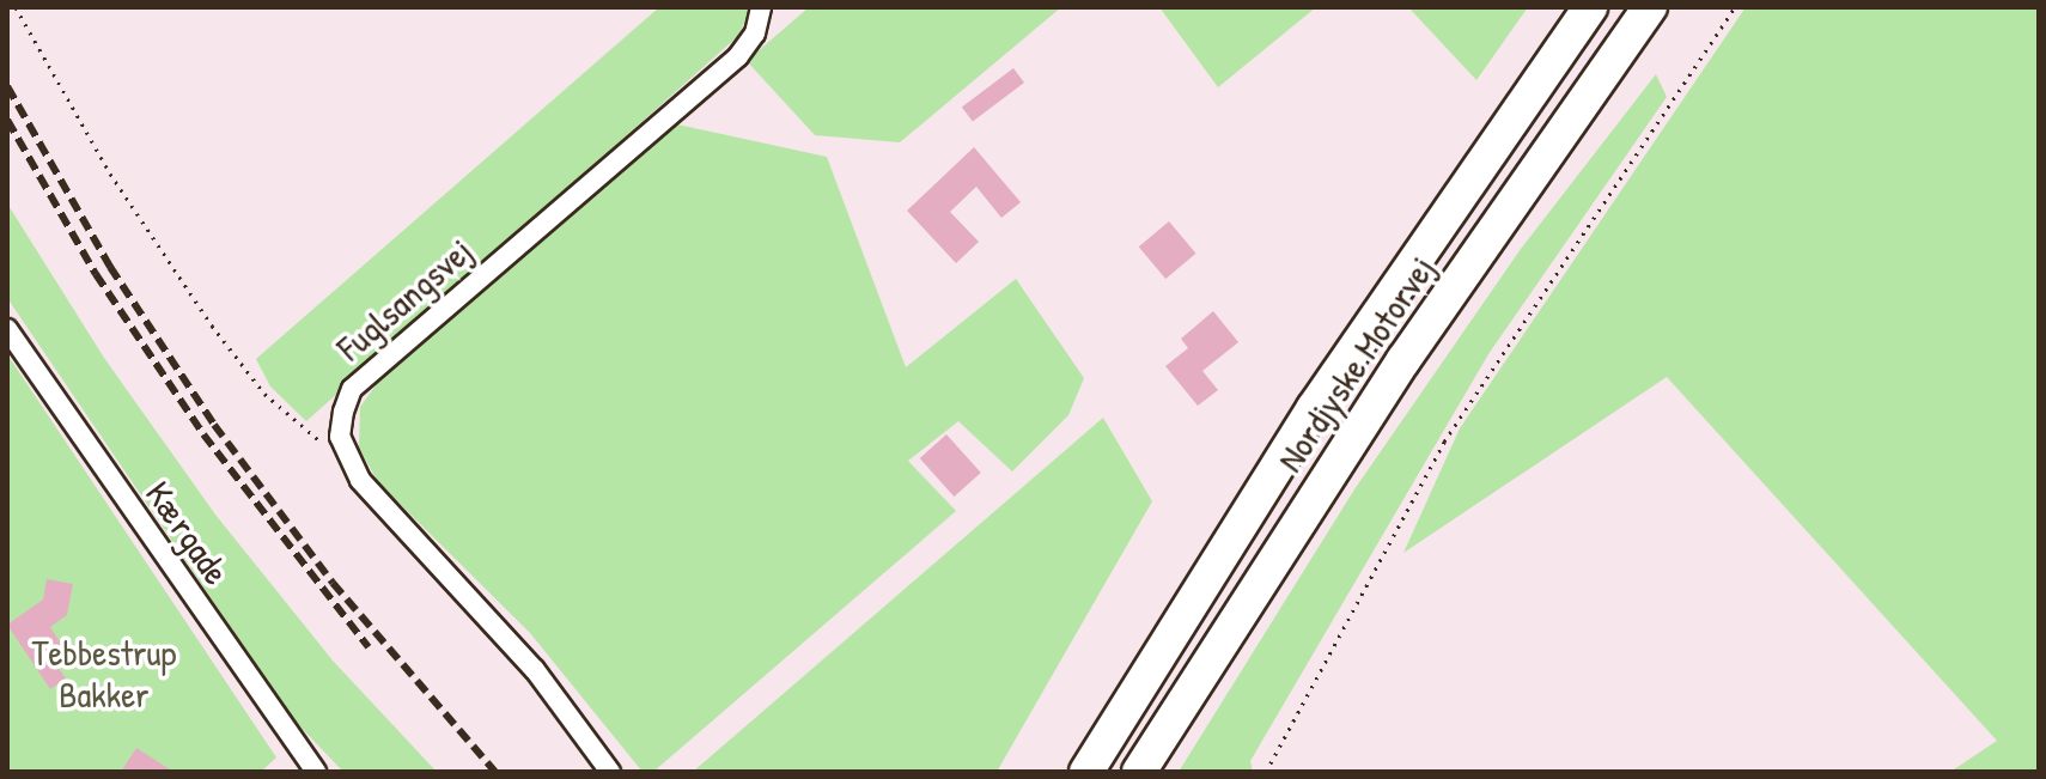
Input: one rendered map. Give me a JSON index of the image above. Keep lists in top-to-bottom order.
{
  "streets": {
    "highway": ["Nordjyske Motorvej"],
    "street": ["Fuglsangsvej", "Kærgade"]
  },
  "parks": ["Tebbestrup Bakker"]
}
